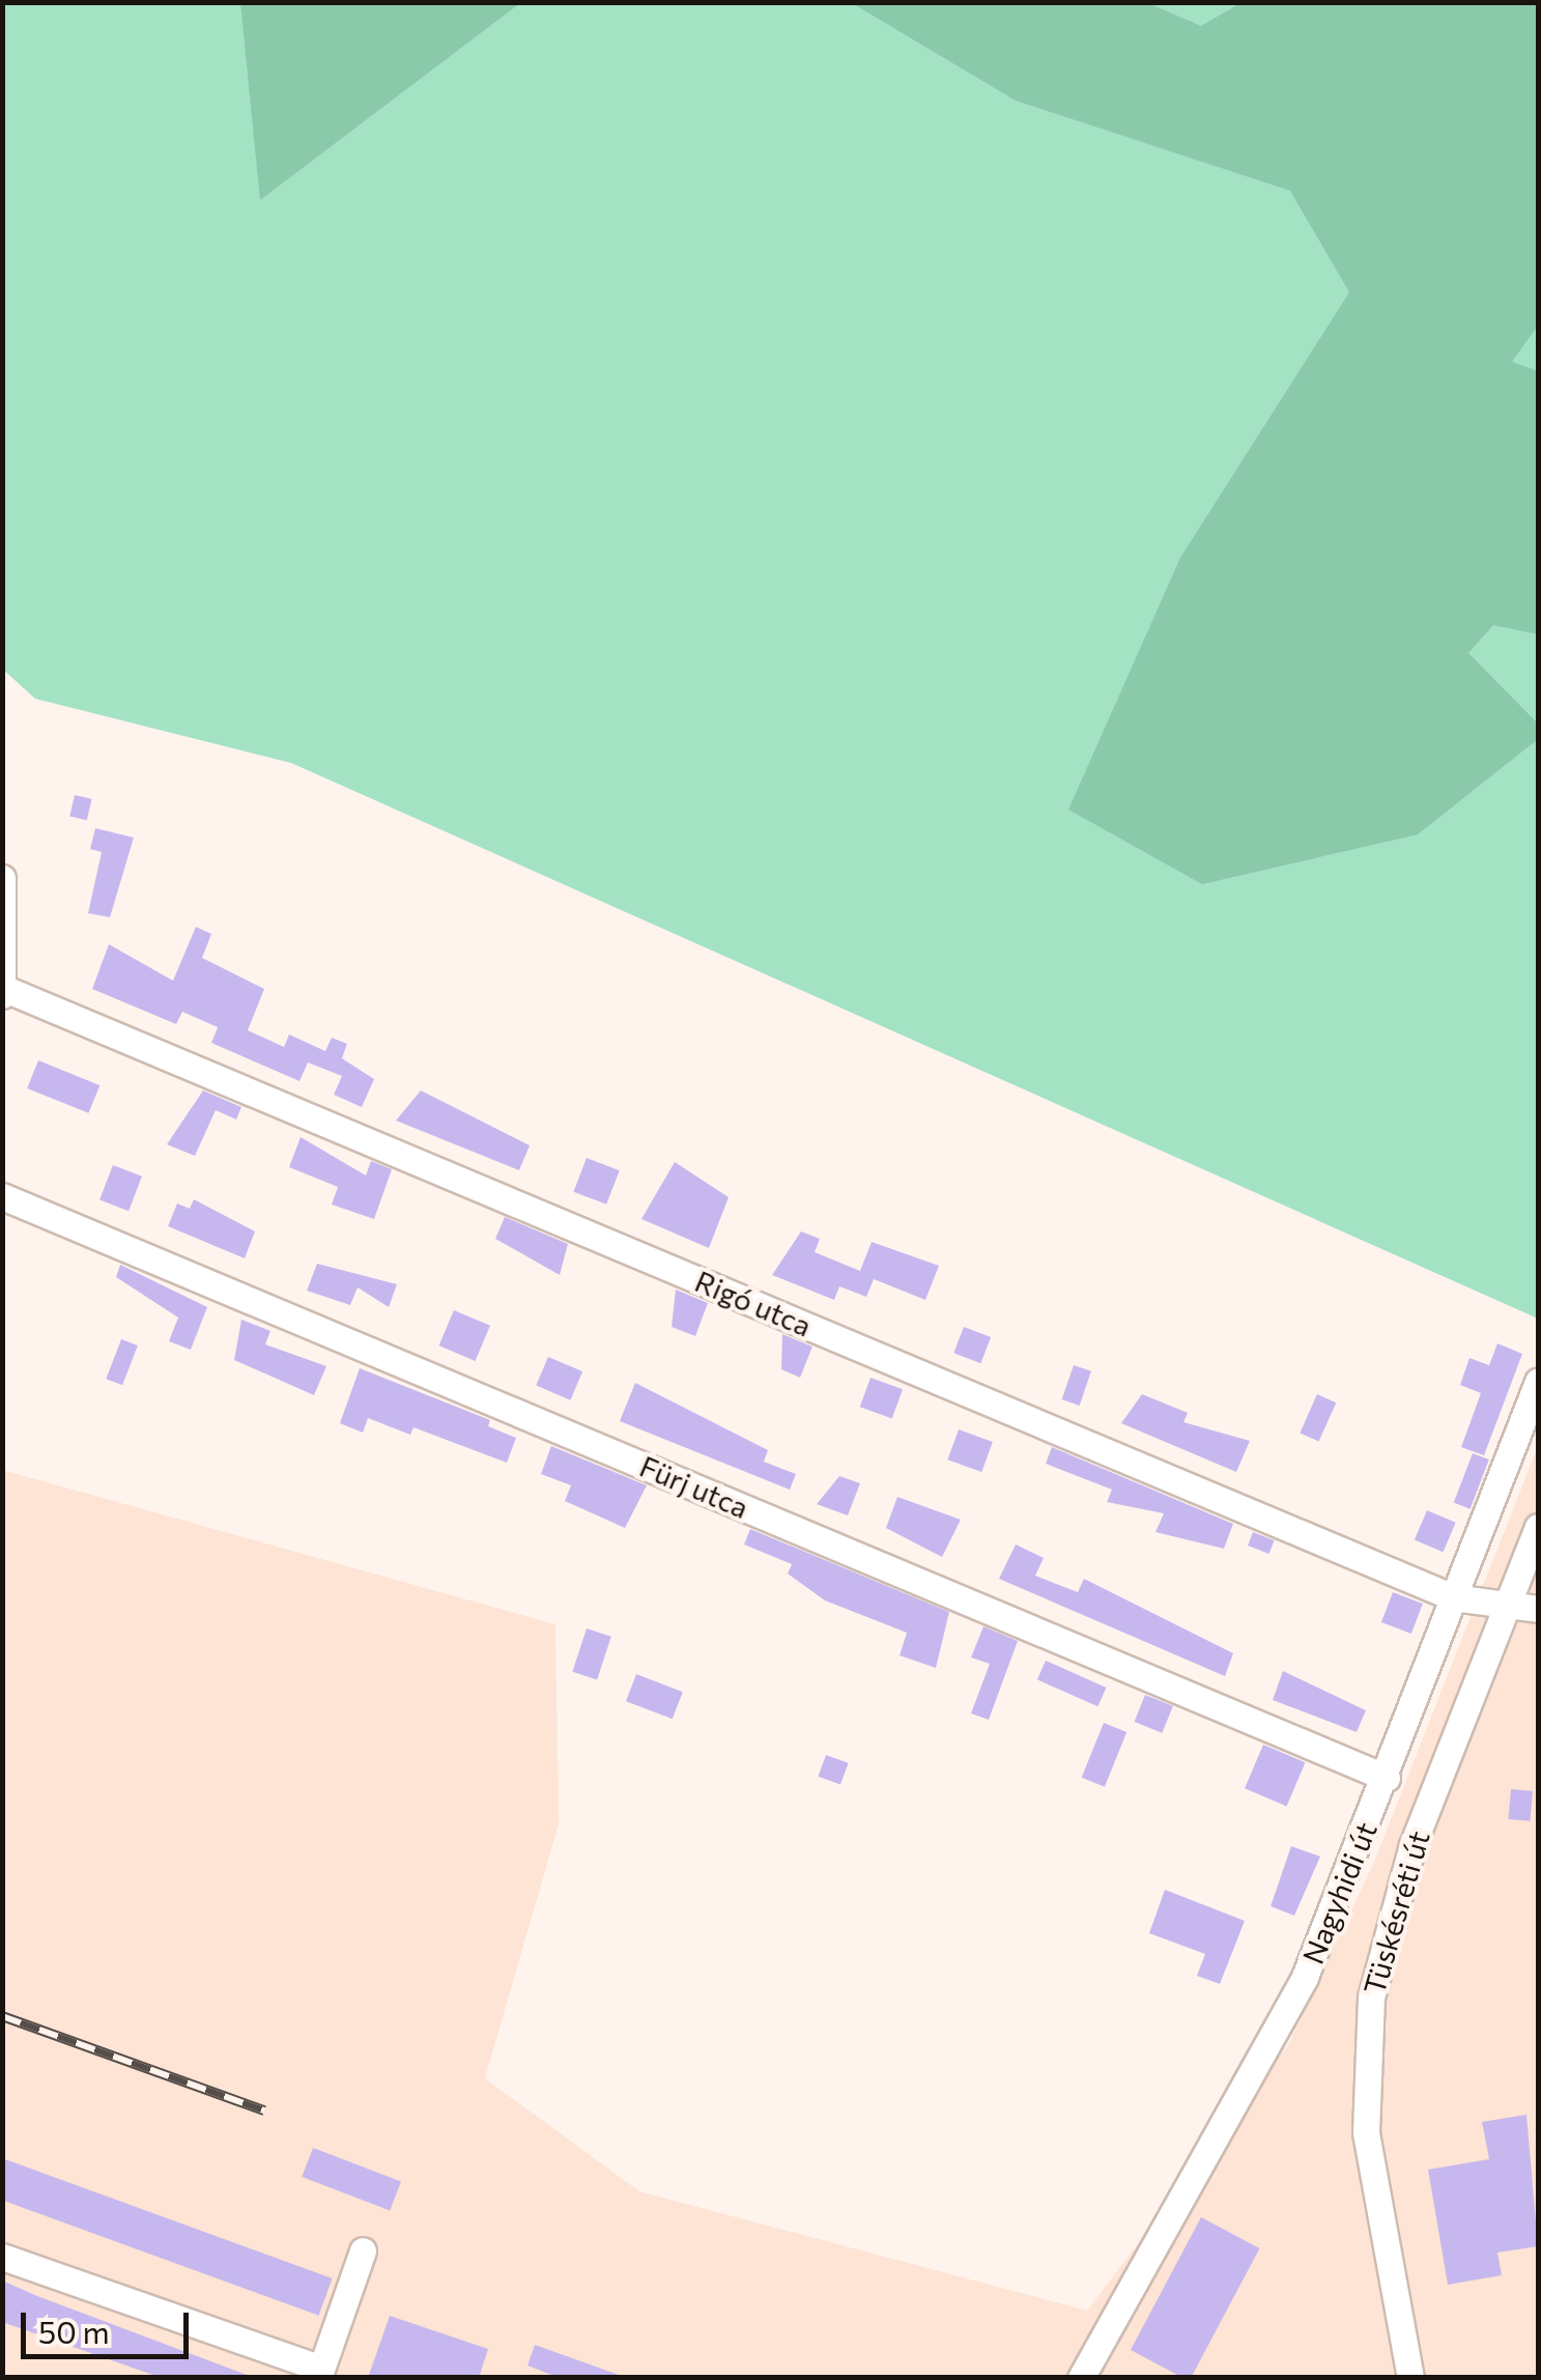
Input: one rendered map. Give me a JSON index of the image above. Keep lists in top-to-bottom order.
{
  "streets": {
    "street": [
      "Rigó utca",
      "Fürj utca",
      "Nagyhidi út",
      "Tüskésréti út"
    ]
  },
  "crossings": [
    ["Rigó utca", "Nagyhidi út"],
    ["Rigó utca", "Tüskésréti út"],
    ["Fürj utca", "Nagyhidi út"]
  ],
  "scale_bar": "50 m"
}
